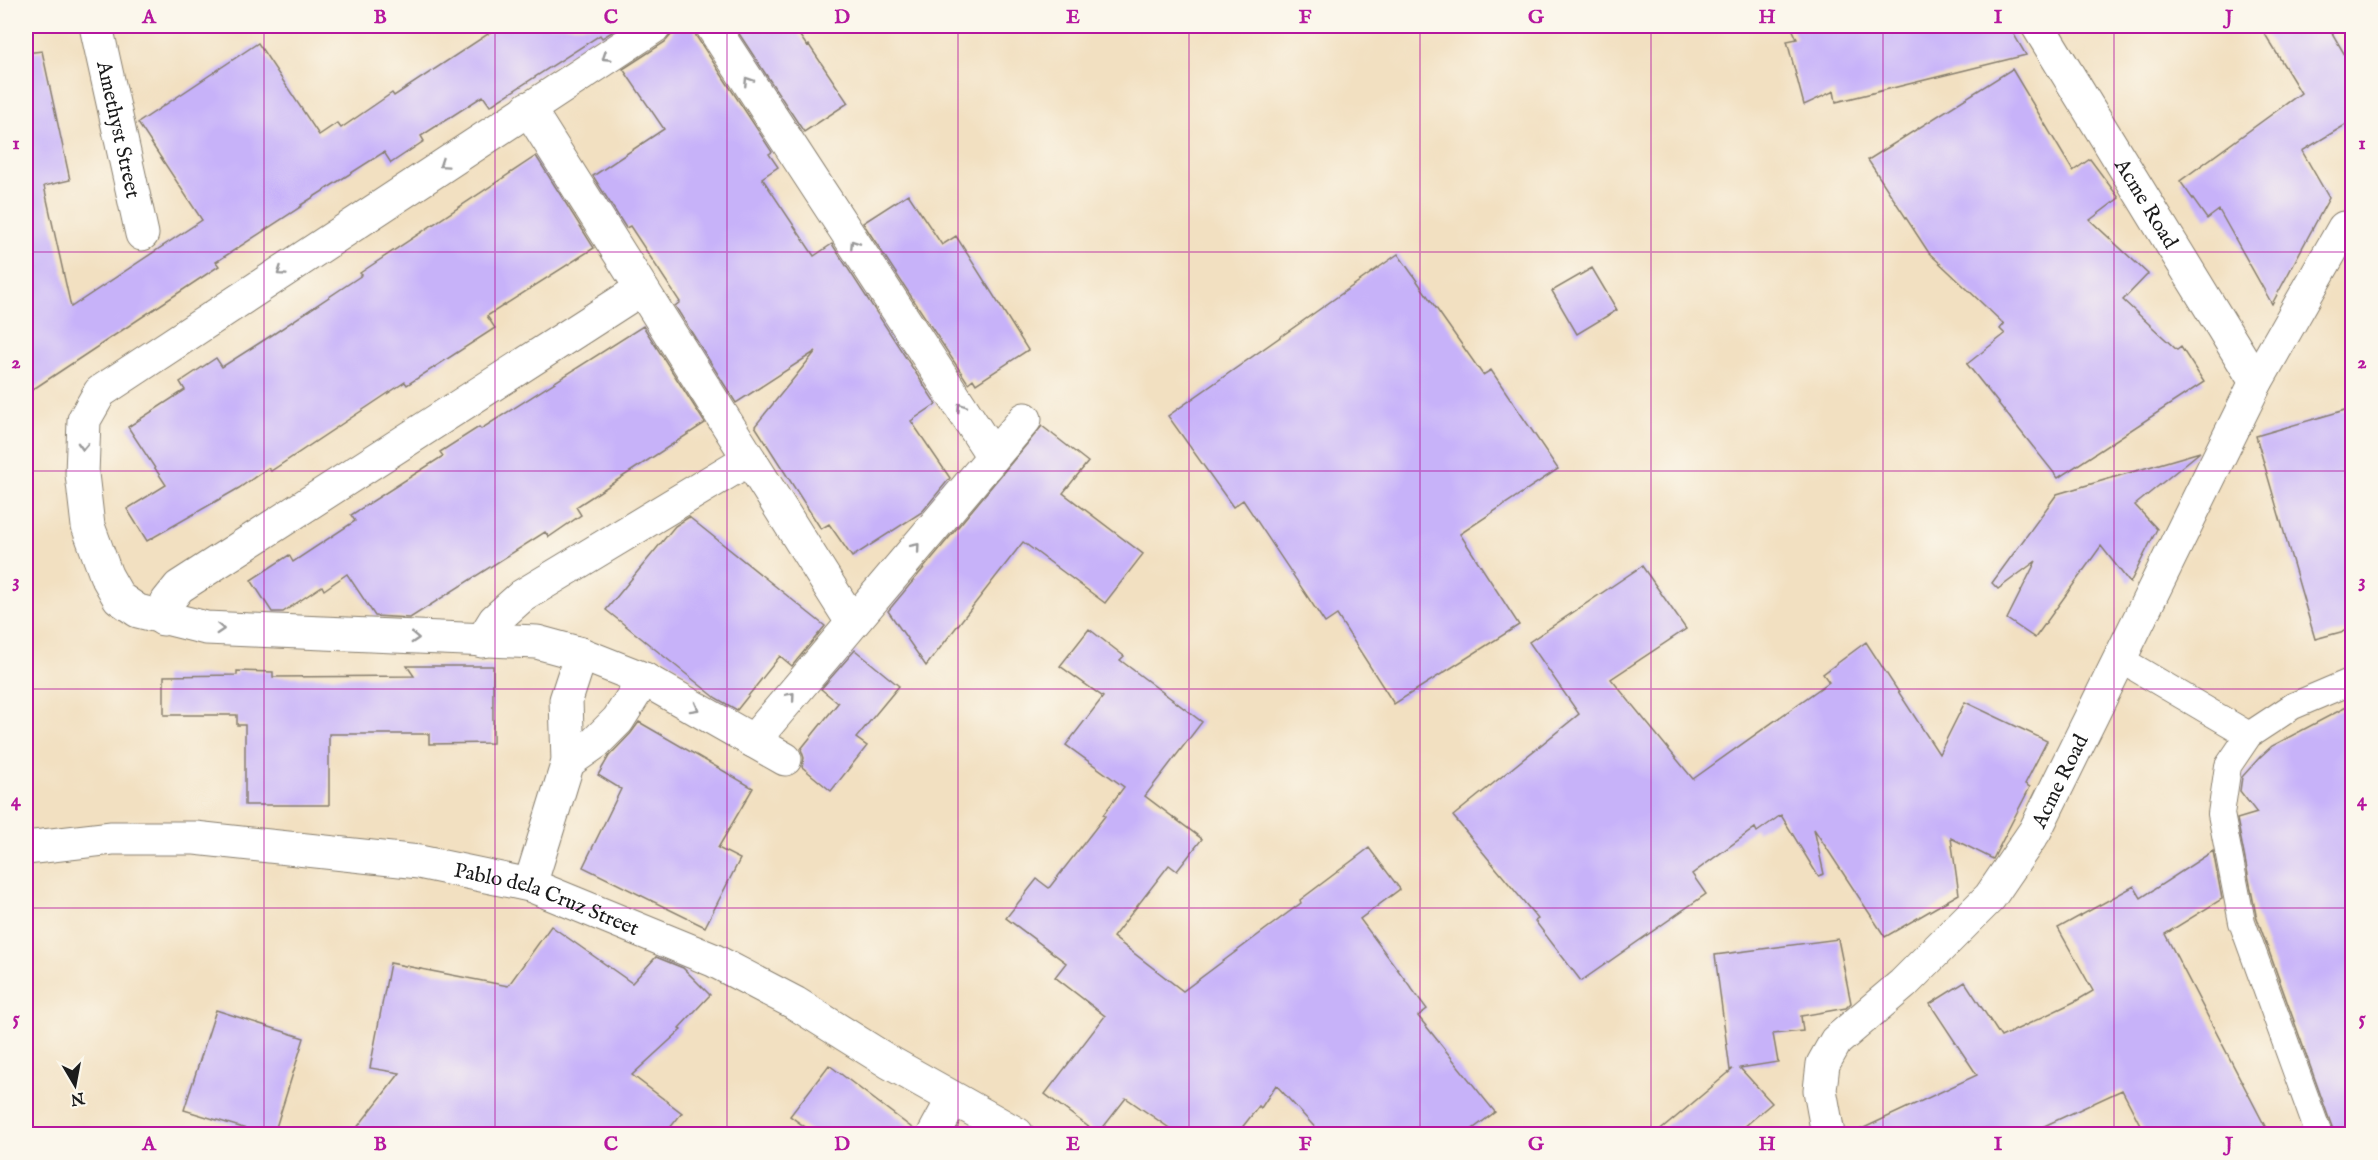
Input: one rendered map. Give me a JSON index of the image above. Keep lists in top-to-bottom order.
{
  "streets": {
    "street": ["Amethyst Street", "Acme Road", "Pablo dela Cruz Street"]
  },
  "north": "bottom",
  "grid": {
    "columns": [
      "A",
      "B",
      "C",
      "D",
      "E",
      "F",
      "G",
      "H",
      "I",
      "J"
    ],
    "rows": [
      "1",
      "2",
      "3",
      "4",
      "5"
    ]
  }
}
